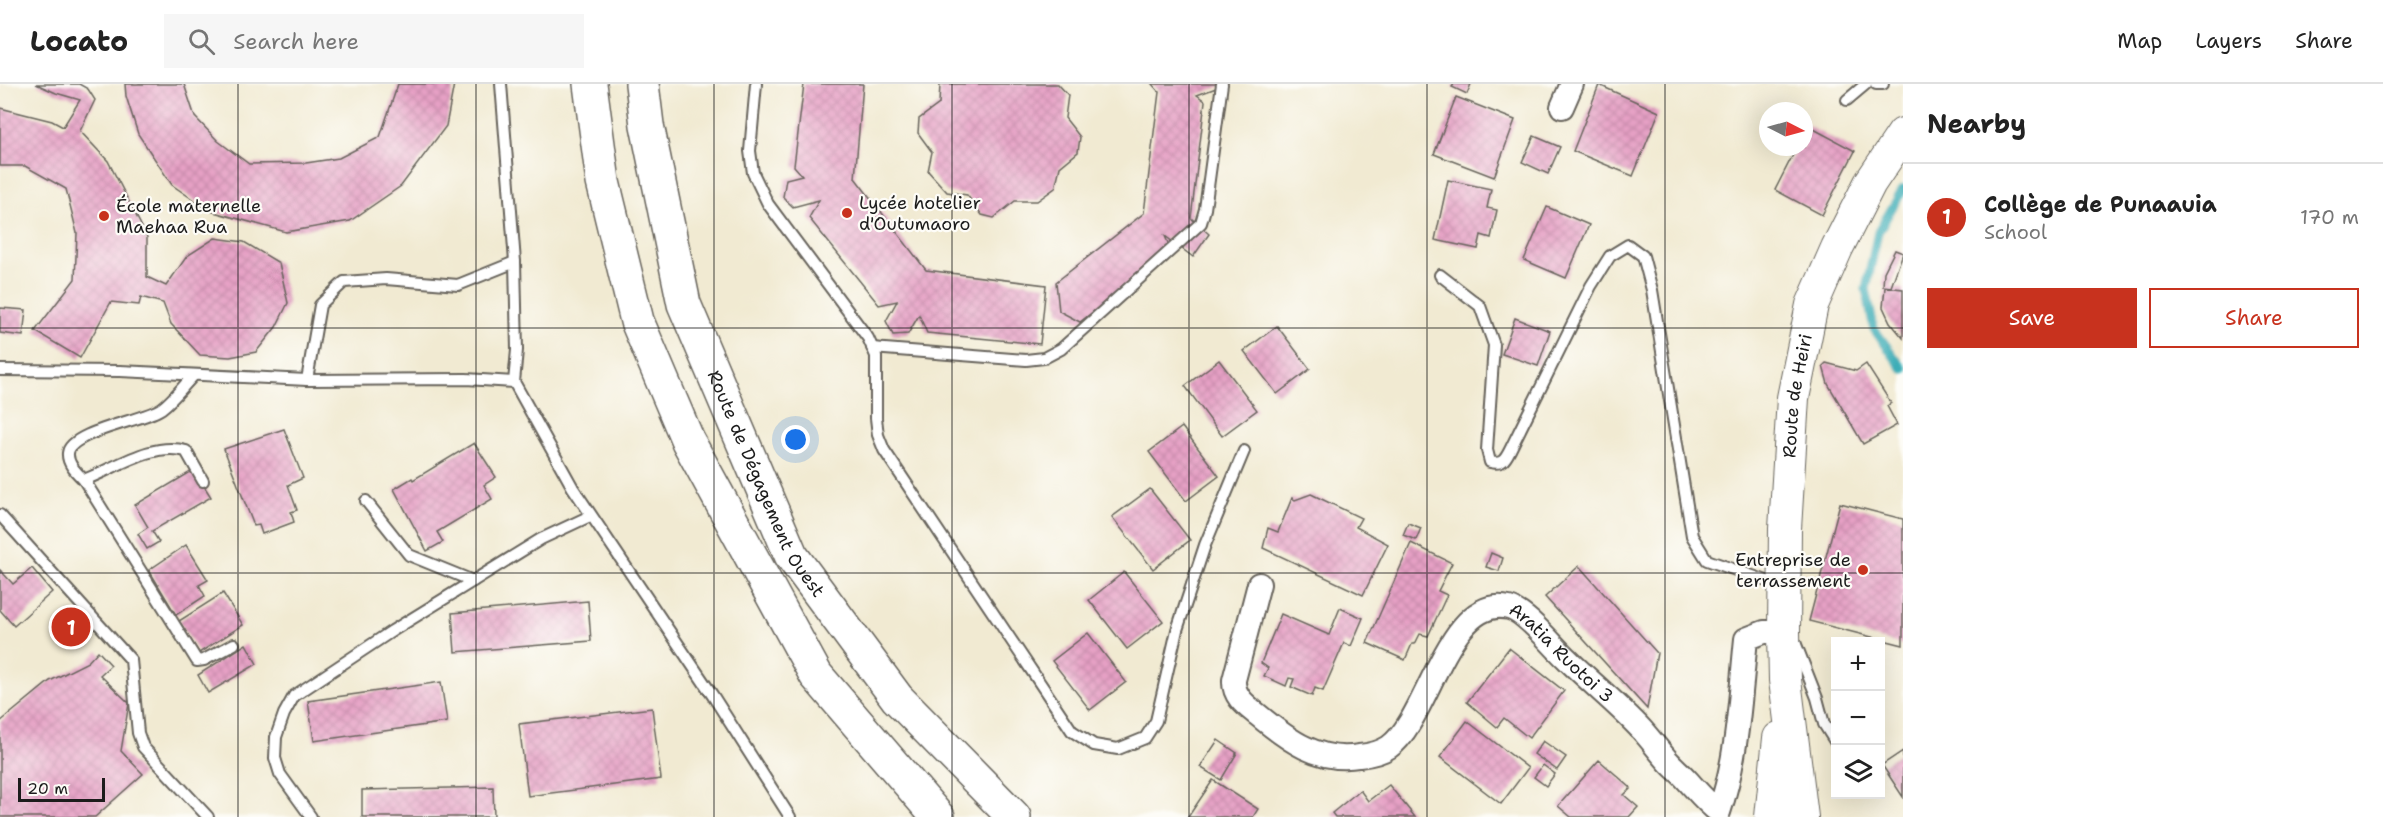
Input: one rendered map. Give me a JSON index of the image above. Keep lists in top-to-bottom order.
{
  "streets": {
    "highway": ["Route de Dégagement Ouest"],
    "main road": ["Route de Heiri"],
    "street": ["Aratia Ruotoi 3"]
  },
  "crossings": [
    ["Route de Heiri", "Aratia Ruotoi 3"]
  ],
  "places": ["Lycée hotelier d'Outumaoro", "École maternelle Maehaa Rua", "Entreprise de terrassement"],
  "scale_bar": "20 m",
  "north": "right",
  "page": {
    "header": "Locato",
    "search": "Search here",
    "nav": ["Map", "Layers", "Share"],
    "heading": "Nearby",
    "list": [
      {
        "mark": "1",
        "name": "Collège de Punaauia",
        "note": "School",
        "value": "170 m"
      }
    ],
    "buttons": ["Save", "Share"],
    "pins": "1",
    "map_buttons": ["+", "−"],
    "scale": "20 m"
  }
}
